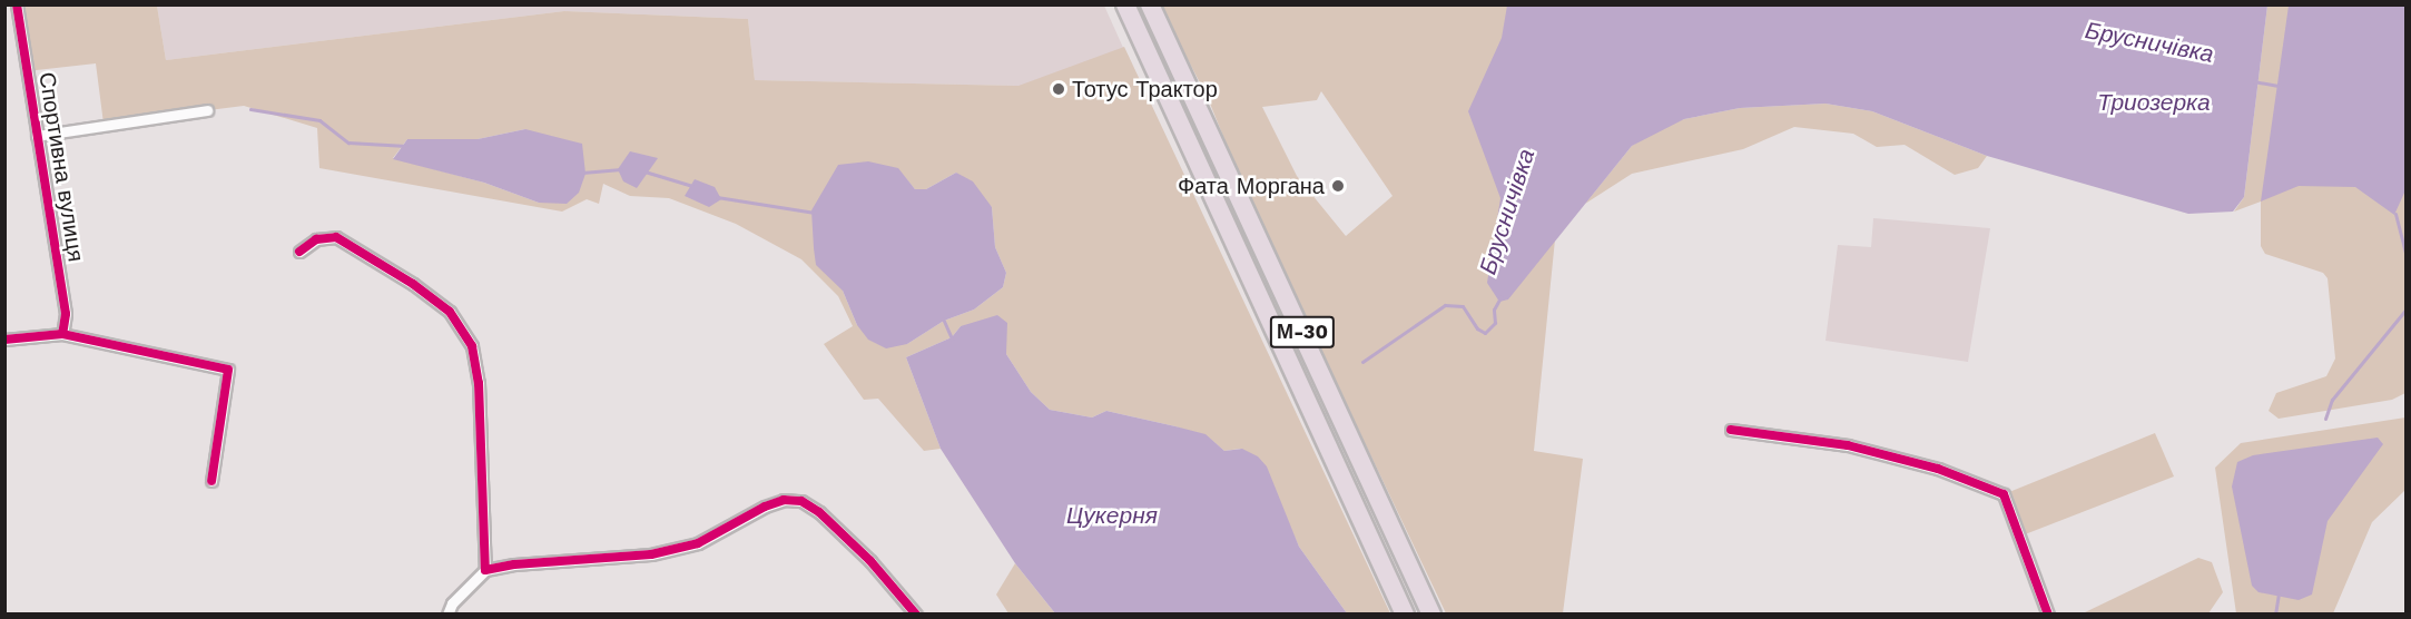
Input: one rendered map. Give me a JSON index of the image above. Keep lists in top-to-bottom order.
{
  "streets": {
    "highway": ["М-30"],
    "street": ["Спортивна вулиця"]
  },
  "water": ["Брусничівка", "Триозерка", "Цукерня"],
  "places": ["Тотус Трактор", "Фата Моргана"]
}
